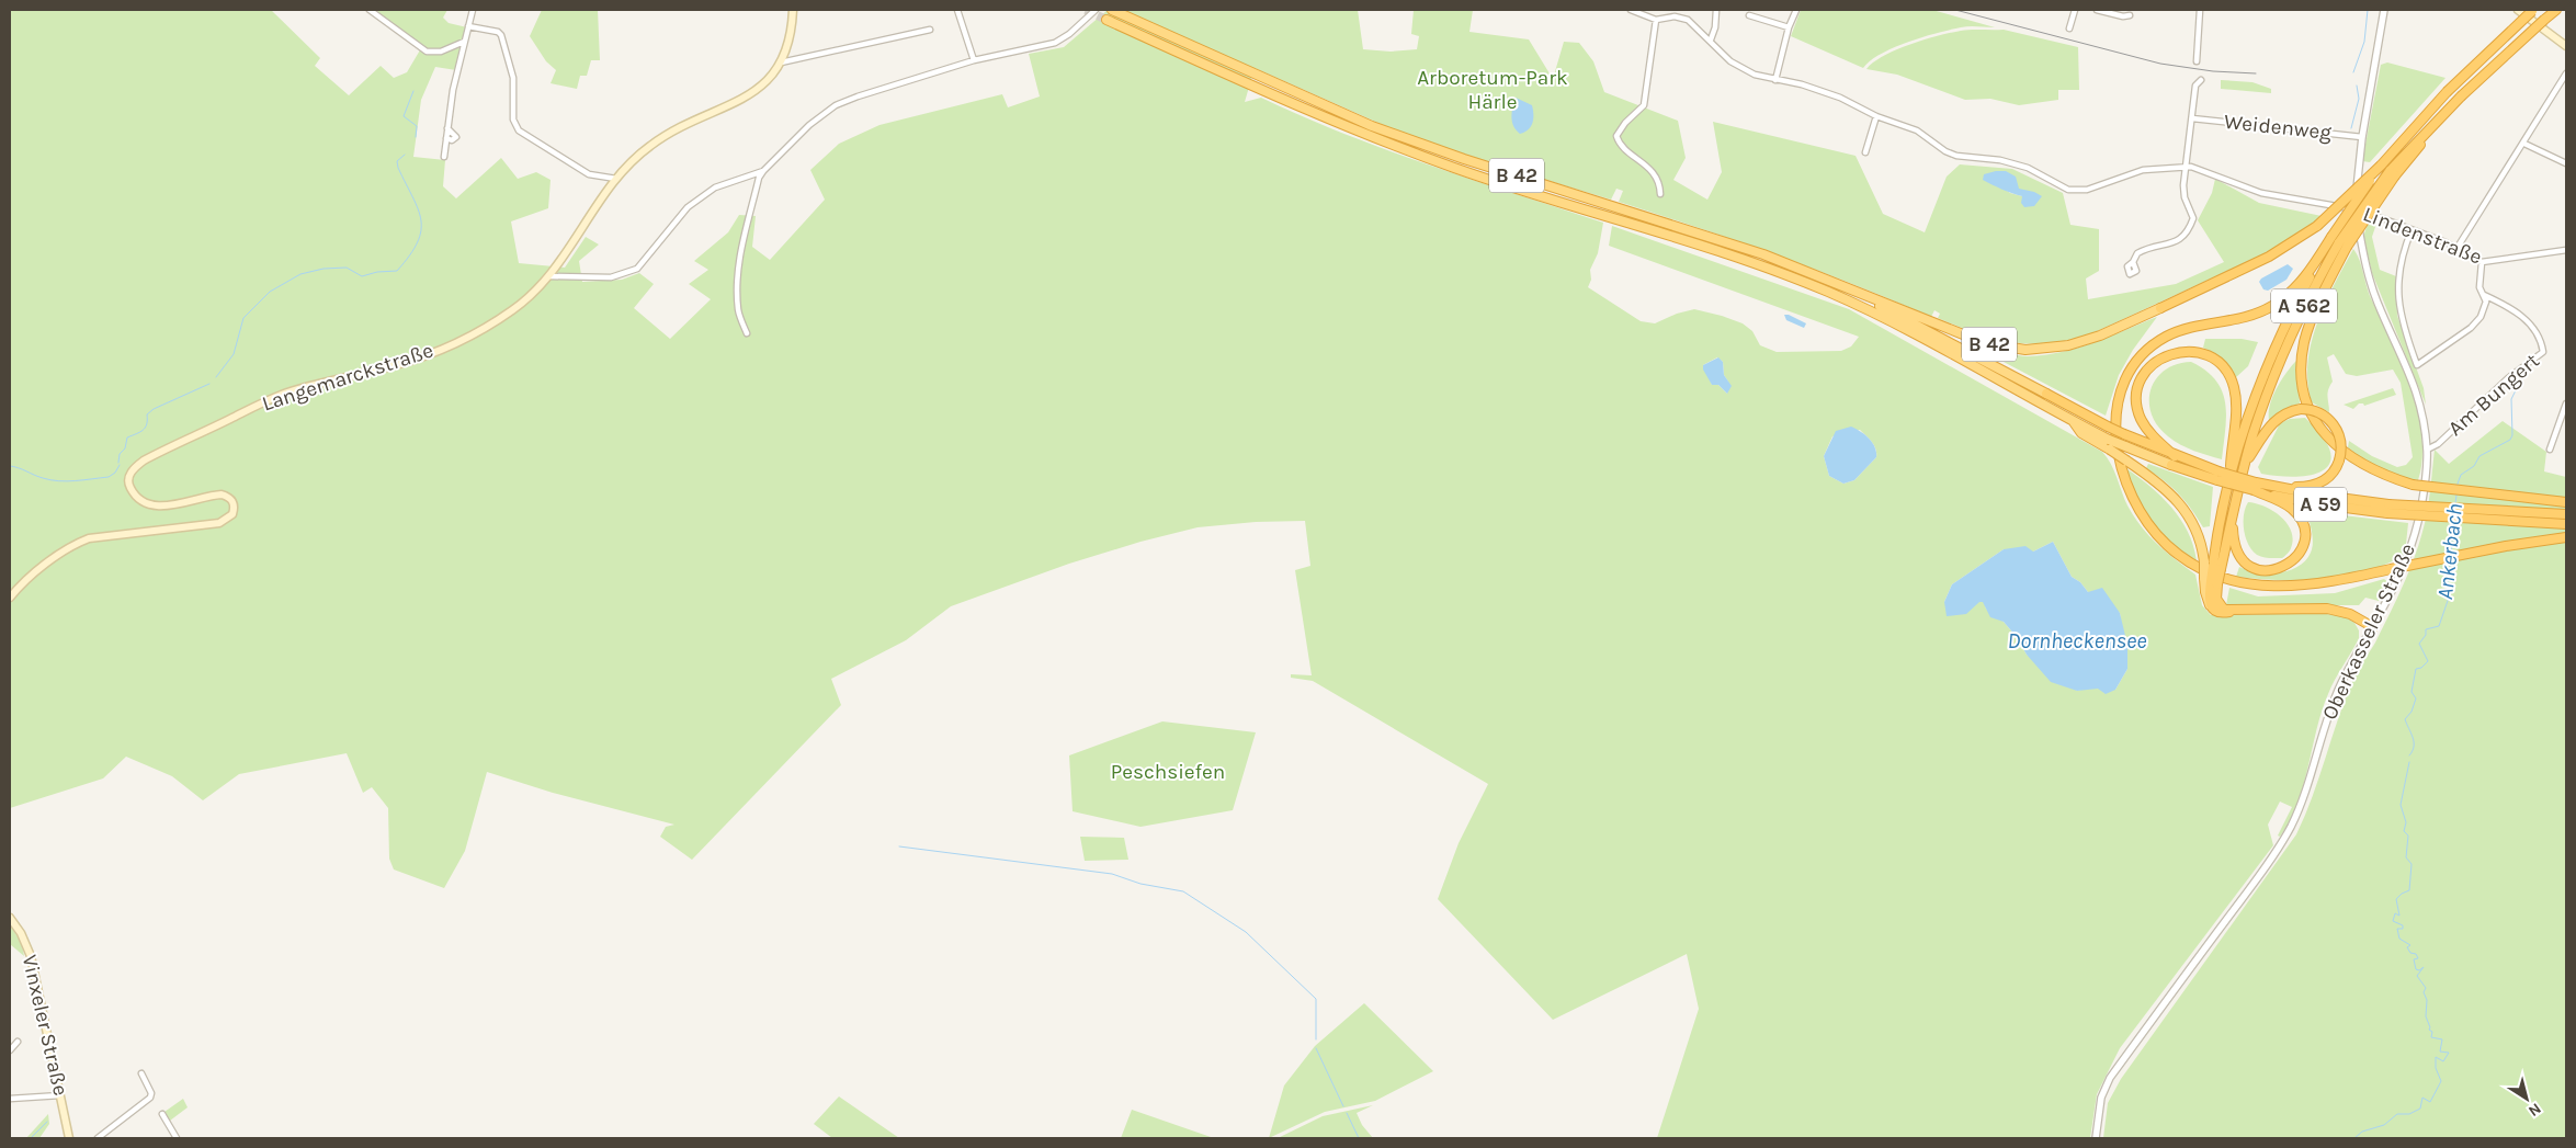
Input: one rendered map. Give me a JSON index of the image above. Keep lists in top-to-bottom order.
{
  "streets": {
    "highway": ["B 42", "A 562", "A 59"],
    "main road": ["Langemarckstraße", "Vinxeler Straße"],
    "street": [
      "Weidenweg",
      "Lindenstraße",
      "Am Bungert",
      "Oberkasseler Straße"
    ]
  },
  "crossings": [
    ["Weidenweg", "Oberkasseler Straße"],
    ["B 42", "A 562"],
    ["B 42", "A 59"],
    ["Lindenstraße", "Oberkasseler Straße"],
    ["Am Bungert", "Oberkasseler Straße"]
  ],
  "water": ["Ankerbach", "Dornheckensee"],
  "parks": ["Arboretum-Park Härle", "Peschsiefen"],
  "north": "bottom right"
}
